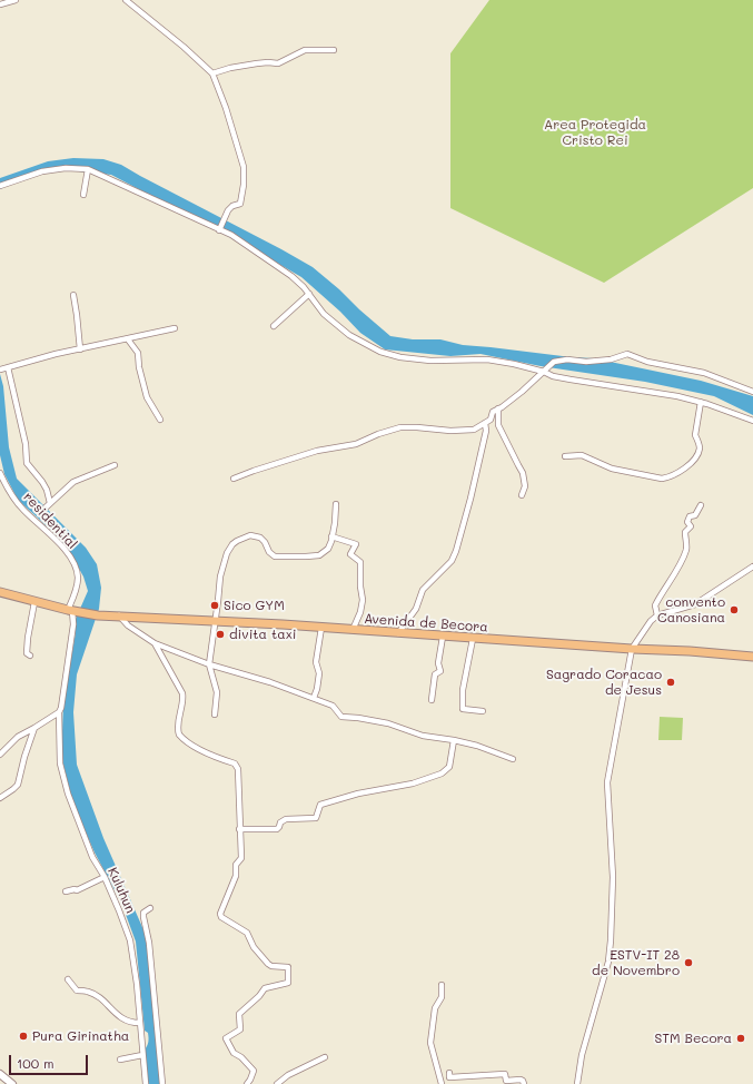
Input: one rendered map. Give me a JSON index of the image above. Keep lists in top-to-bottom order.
{
  "streets": {
    "main road": ["Avenida de Becora"],
    "street": ["residential", "Kuluhun"]
  },
  "crossings": [
    ["residential", "Avenida de Becora"],
    ["residential", "Kuluhun"]
  ],
  "parks": ["Area Protegida Cristo Rei"],
  "places": [
    "Sico GYM",
    "convento Canosiana",
    "divita taxi",
    "Sagrado Coracao de Jesus",
    "ESTV-IT 28 de Novembro",
    "Pura Girinatha",
    "STM Becora"
  ],
  "scale_bar": "100 m"
}
